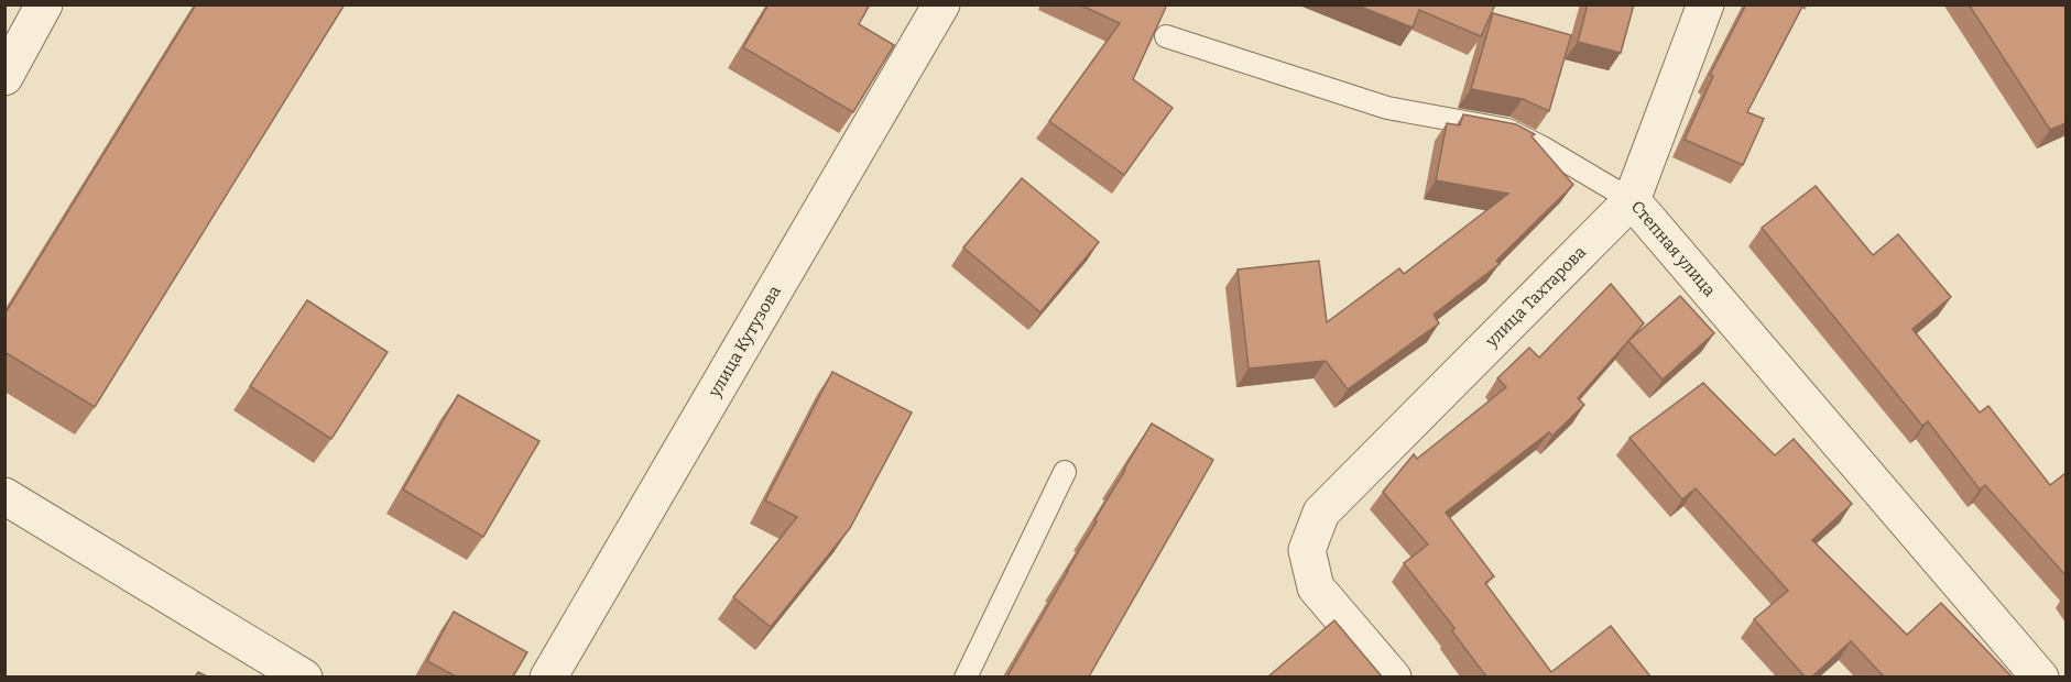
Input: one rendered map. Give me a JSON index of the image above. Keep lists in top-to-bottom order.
{
  "streets": {
    "street": ["Степная улица", "улица Тахтарова", "улица Кутузова"]
  },
  "crossings": [
    ["Степная улица", "улица Тахтарова"]
  ]
}
